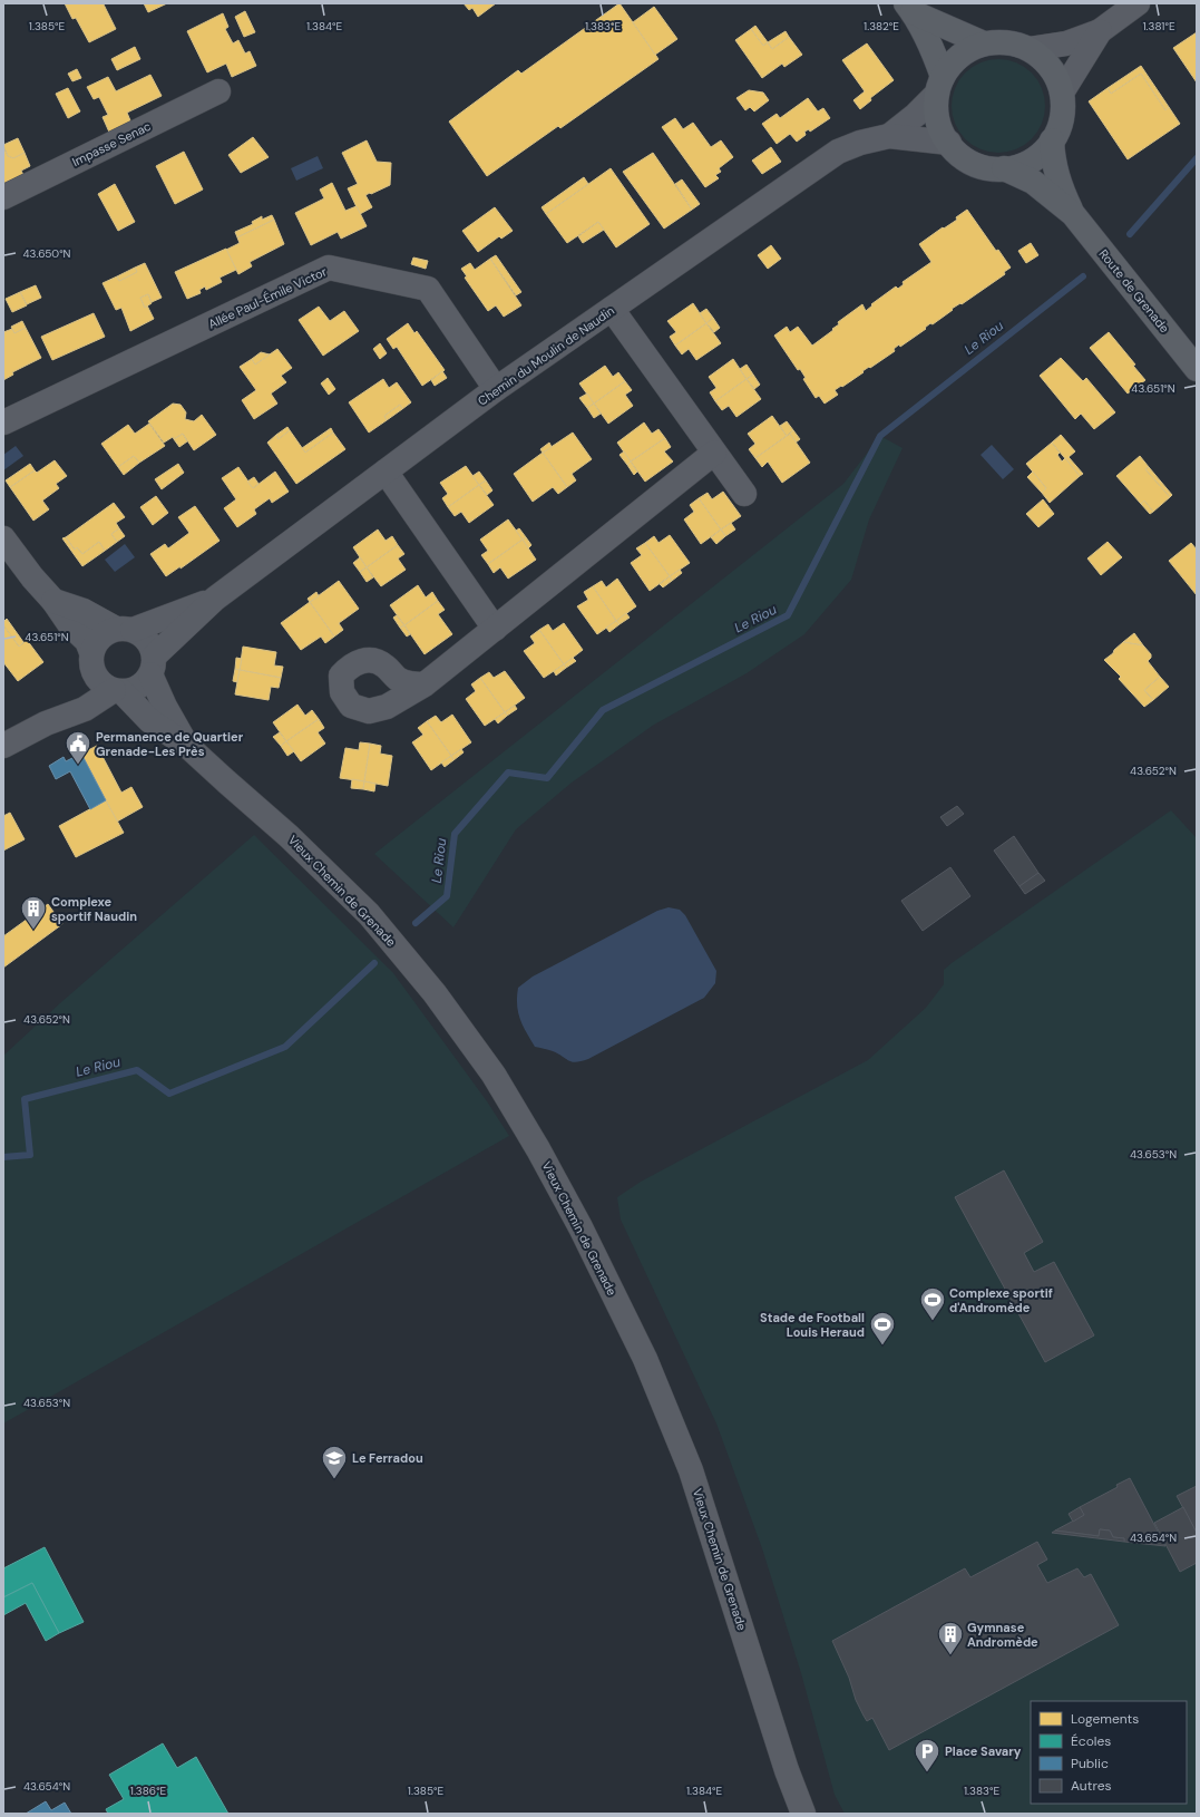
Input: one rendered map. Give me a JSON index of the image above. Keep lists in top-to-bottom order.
{
  "streets": {
    "main road": ["Route de Grenade"],
    "street": [
      "Impasse Senac",
      "Allée Paul-Émile Victor",
      "Chemin du Moulin de Naudin",
      "Vieux Chemin de Grenade"
    ]
  },
  "crossings": [
    ["Allée Paul-Émile Victor", "Chemin du Moulin de Naudin"],
    ["Chemin du Moulin de Naudin", "Vieux Chemin de Grenade"]
  ],
  "water": ["Le Riou"],
  "places": {
    "public building": ["Permanence de Quartier Grenade-Les Près"],
    "building": ["Complexe sportif Naudin", "Gymnase Andromède"],
    "sports": ["Complexe sportif d'Andromède", "Stade de Football Louis Heraud"],
    "school or university": ["Le Ferradou"],
    "parking": ["Place Savary"]
  },
  "legend": [
    "Logements",
    "Écoles",
    "Public",
    "Autres"
  ],
  "coordinates": [
    "1.385°E",
    "1.384°E",
    "1.383°E",
    "1.382°E",
    "1.381°E",
    "43.650°N",
    "43.651°N",
    "43.652°N",
    "43.653°N",
    "43.654°N",
    "1.386°E"
  ]
}
